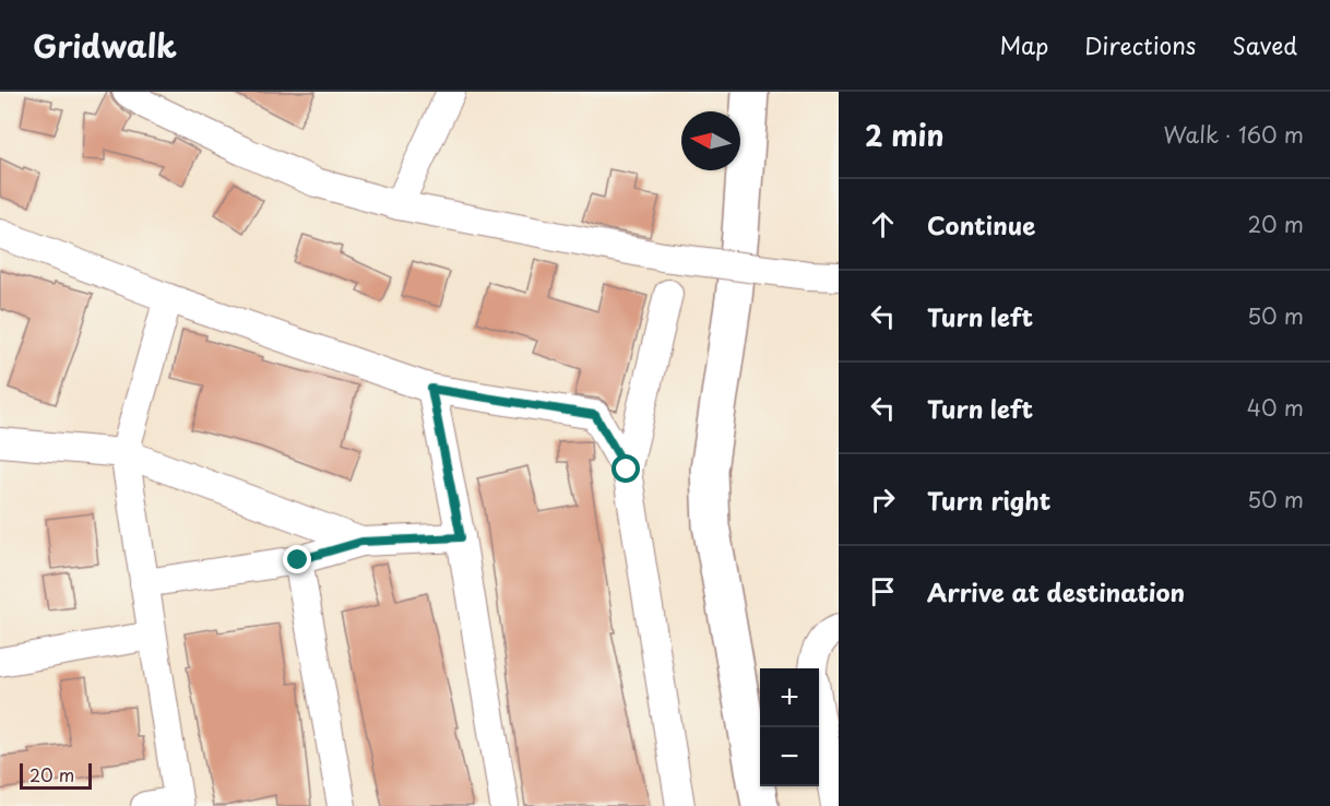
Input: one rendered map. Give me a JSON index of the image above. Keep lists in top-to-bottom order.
{
  "scale_bar": "20 m",
  "north": "left",
  "page": {
    "header": "Gridwalk",
    "nav": ["Map", "Directions", "Saved"],
    "heading": ["2 min", "Walk · 160 m"],
    "list": [
      ["Continue", "20 m"],
      ["Turn left", "50 m"],
      ["Turn left", "40 m"],
      ["Turn right", "50 m"],
      "Arrive at destination"
    ],
    "map_buttons": ["+", "−"],
    "scale": "20 m"
  }
}
